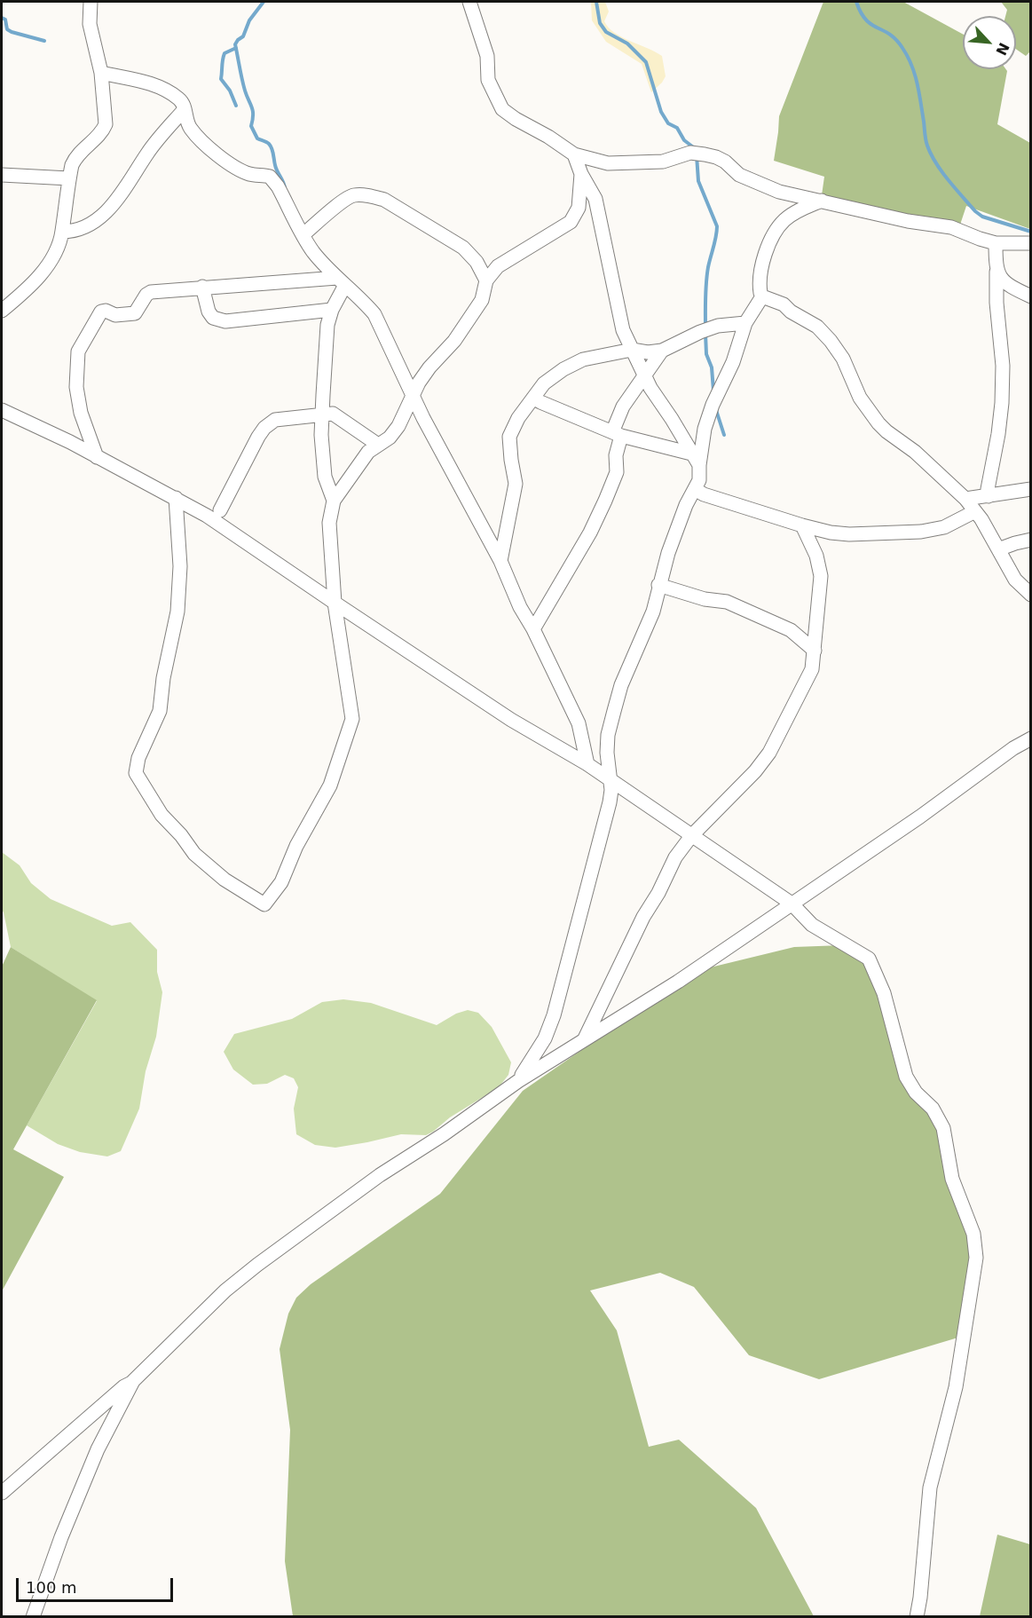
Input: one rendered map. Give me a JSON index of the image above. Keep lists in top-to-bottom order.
{
  "scale_bar": "100 m",
  "north": "bottom right"
}
